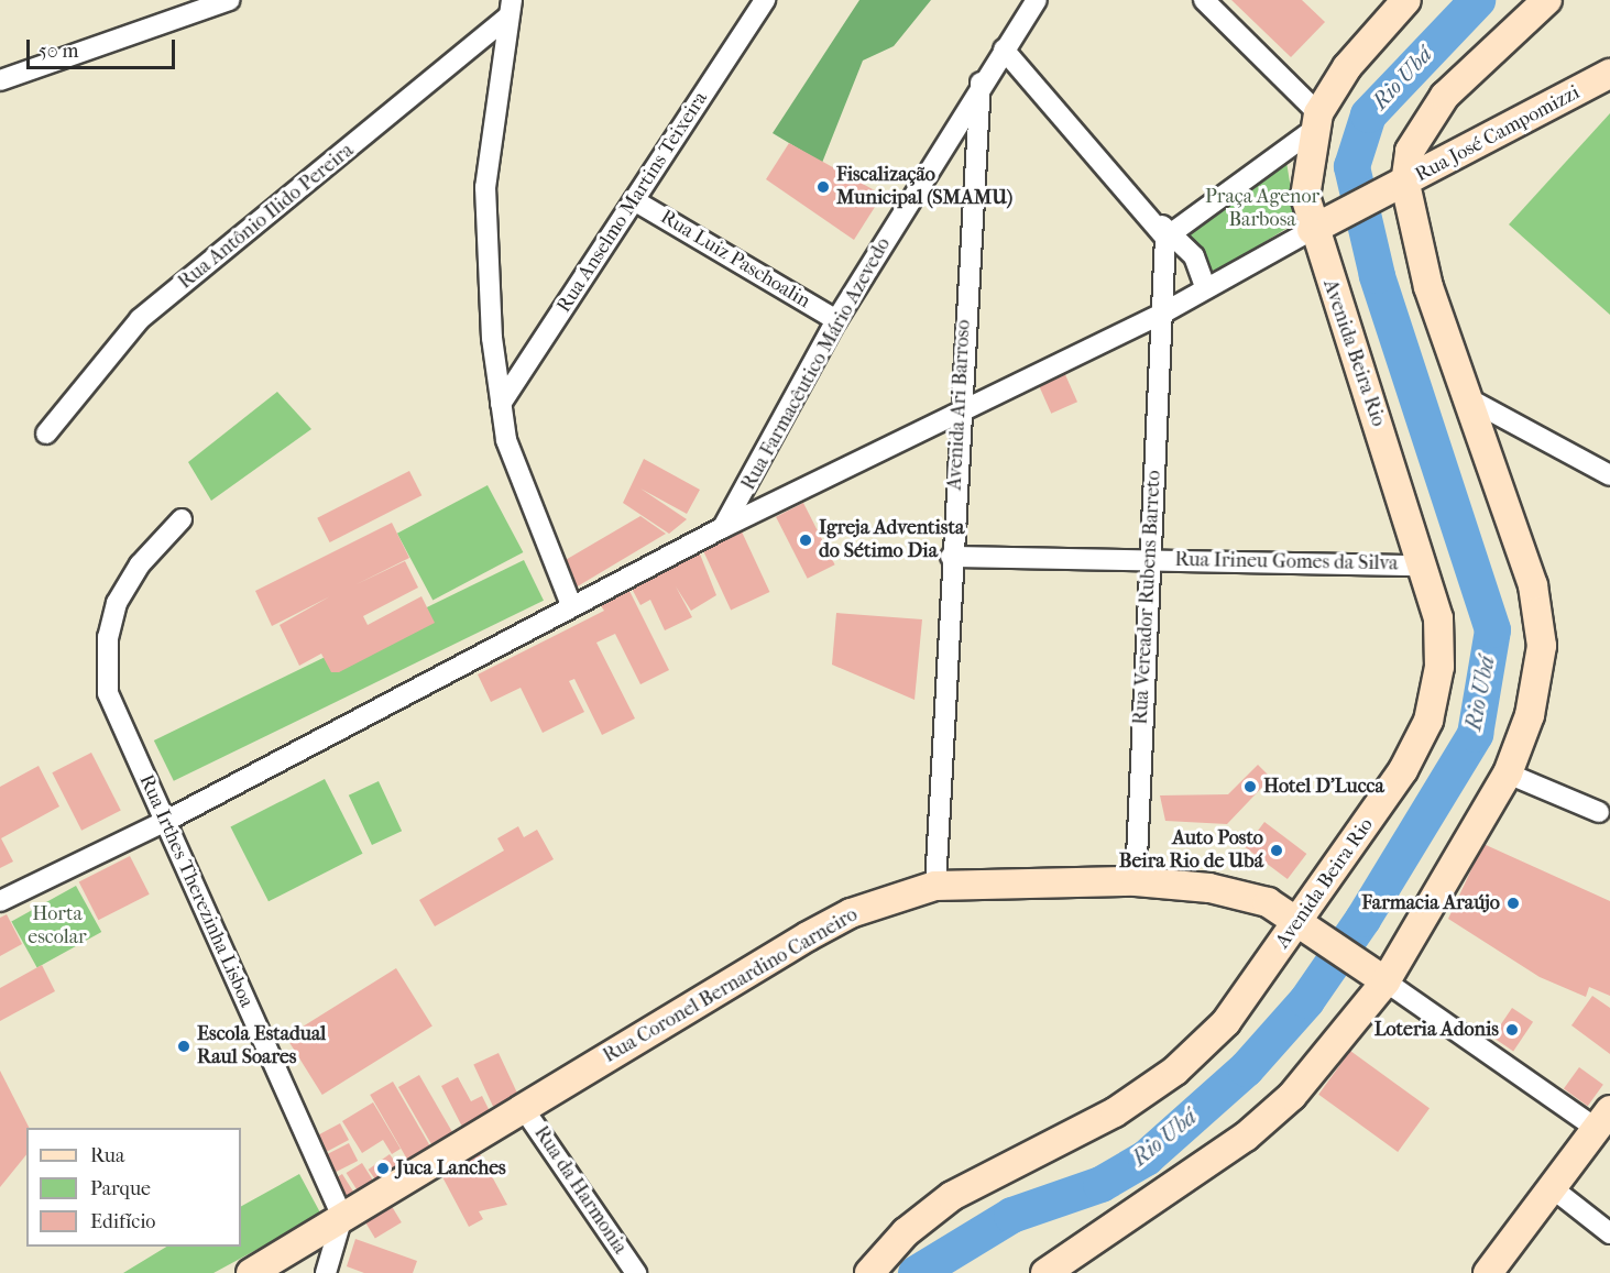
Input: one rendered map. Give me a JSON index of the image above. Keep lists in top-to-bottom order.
{
  "streets": {
    "main road": ["Rua José Campomizzi", "Avenida Beira Rio", "Rua Coronel Bernardino Carneiro"],
    "street": [
      "Rua Anselmo Martins Teixeira",
      "Rua Antônio Ilido Pereira",
      "Rua Luiz Paschoalin",
      "Rua Farmacêutico Mário Azevedo",
      "Avenida Ari Barroso",
      "Rua Irineu Gomes da Silva",
      "Rua Vereador Rubens Barreto",
      "Rua Irthes Therezinha Lisboa",
      "Rua da Harmonia"
    ]
  },
  "crossings": [
    ["Rua José Campomizzi", "Avenida Beira Rio"],
    ["Rua Anselmo Martins Teixeira", "Rua Luiz Paschoalin"],
    ["Rua Luiz Paschoalin", "Rua Farmacêutico Mário Azevedo"],
    ["Avenida Beira Rio", "Rua Irineu Gomes da Silva"],
    ["Avenida Beira Rio", "Rua Coronel Bernardino Carneiro"],
    ["Rua Farmacêutico Mário Azevedo", "Avenida Ari Barroso"],
    ["Avenida Ari Barroso", "Rua Irineu Gomes da Silva"],
    ["Avenida Ari Barroso", "Rua Coronel Bernardino Carneiro"],
    ["Rua Irineu Gomes da Silva", "Rua Vereador Rubens Barreto"],
    ["Rua Vereador Rubens Barreto", "Rua Coronel Bernardino Carneiro"],
    ["Rua Irthes Therezinha Lisboa", "Rua Coronel Bernardino Carneiro"],
    ["Rua Coronel Bernardino Carneiro", "Rua da Harmonia"]
  ],
  "water": ["Rio Ubá"],
  "parks": ["Praça Agenor Barbosa", "Horta escolar"],
  "places": [
    "Fiscalização Municipal (SMAMU)",
    "Igreja Adventista do Sétimo Dia",
    "Hotel D'Lucca",
    "Auto Posto Beira Rio de Ubá",
    "Farmacia Araújo",
    "Loteria Adonis",
    "Escola Estadual Raul Soares",
    "Juca Lanches"
  ],
  "legend": ["Rua", "Parque", "Edifício"],
  "scale_bar": "50 m"
}
